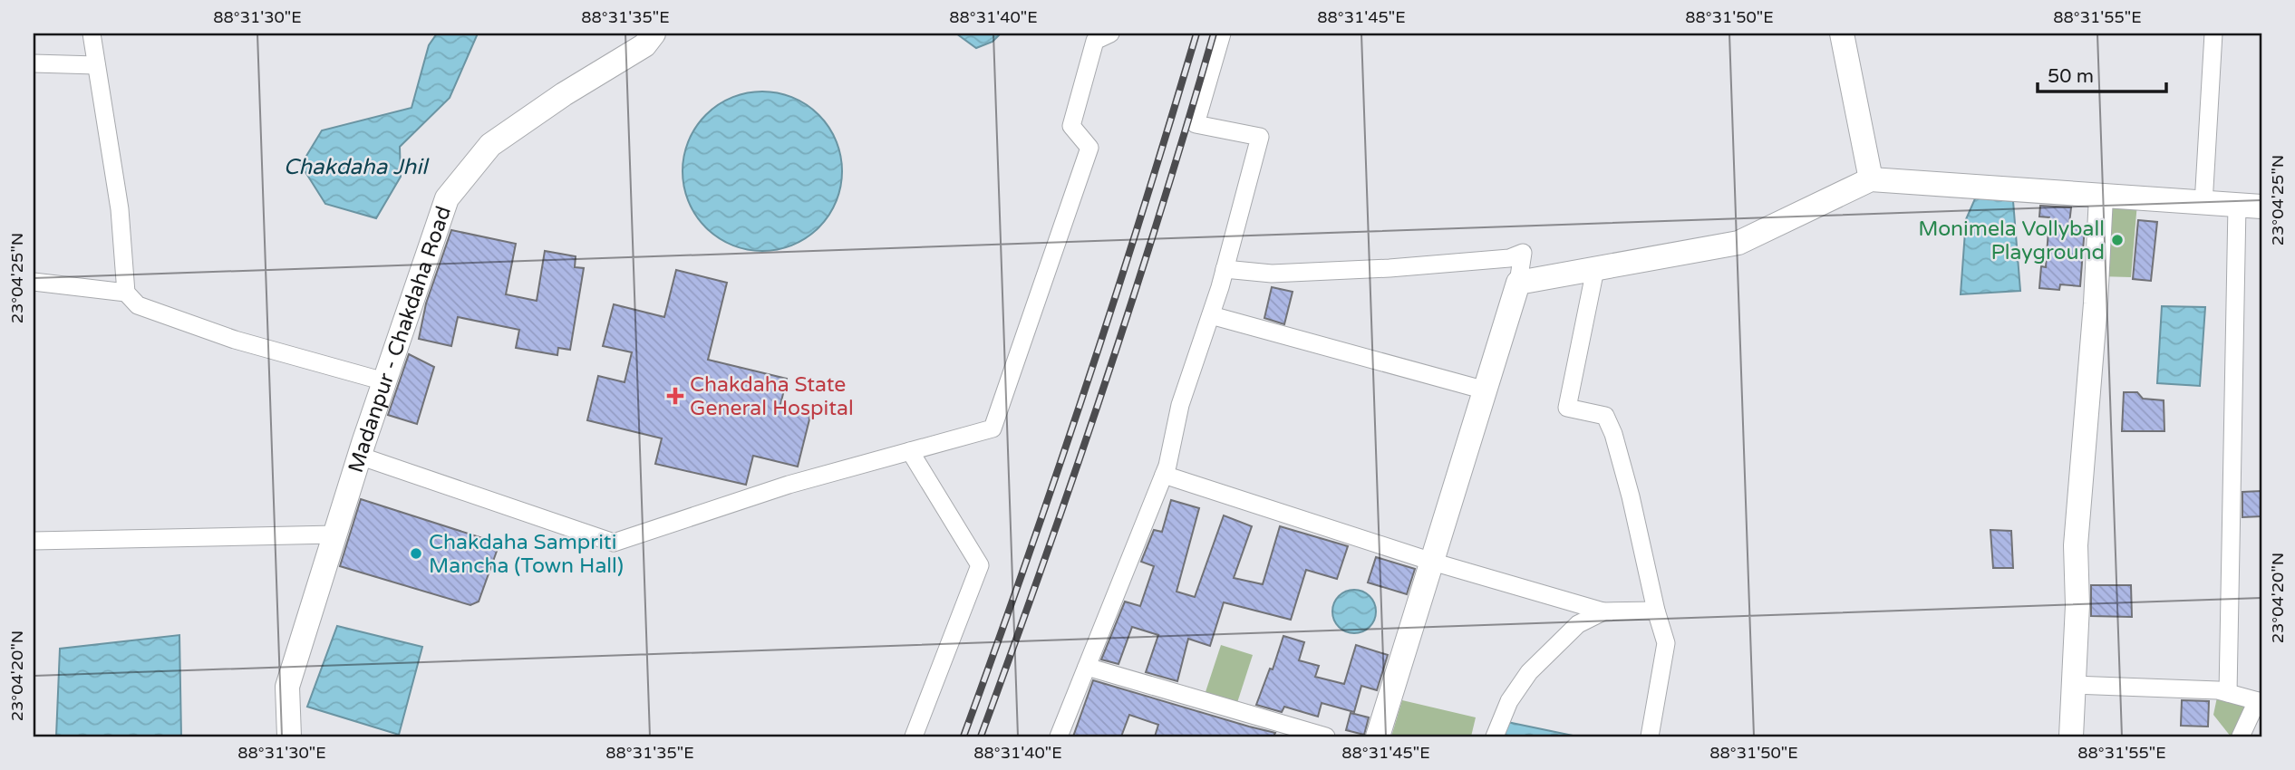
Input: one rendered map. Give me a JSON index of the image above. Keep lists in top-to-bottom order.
{
  "streets": {
    "main road": ["Madanpur - Chakdaha Road"]
  },
  "water": ["Chakdaha Jhil"],
  "places": {
    "other": ["Monimela Vollyball Playground", "Chakdaha Sampriti Mancha (Town Hall)"],
    "health": ["Chakdaha State General Hospital"]
  },
  "scale_bar": "50 m",
  "coordinates": [
    "88°31'30\"E",
    "88°31'35\"E",
    "88°31'40\"E",
    "88°31'45\"E",
    "88°31'50\"E",
    "88°31'55\"E",
    "23°04'25\"N",
    "23°04'20\"N"
  ]
}
